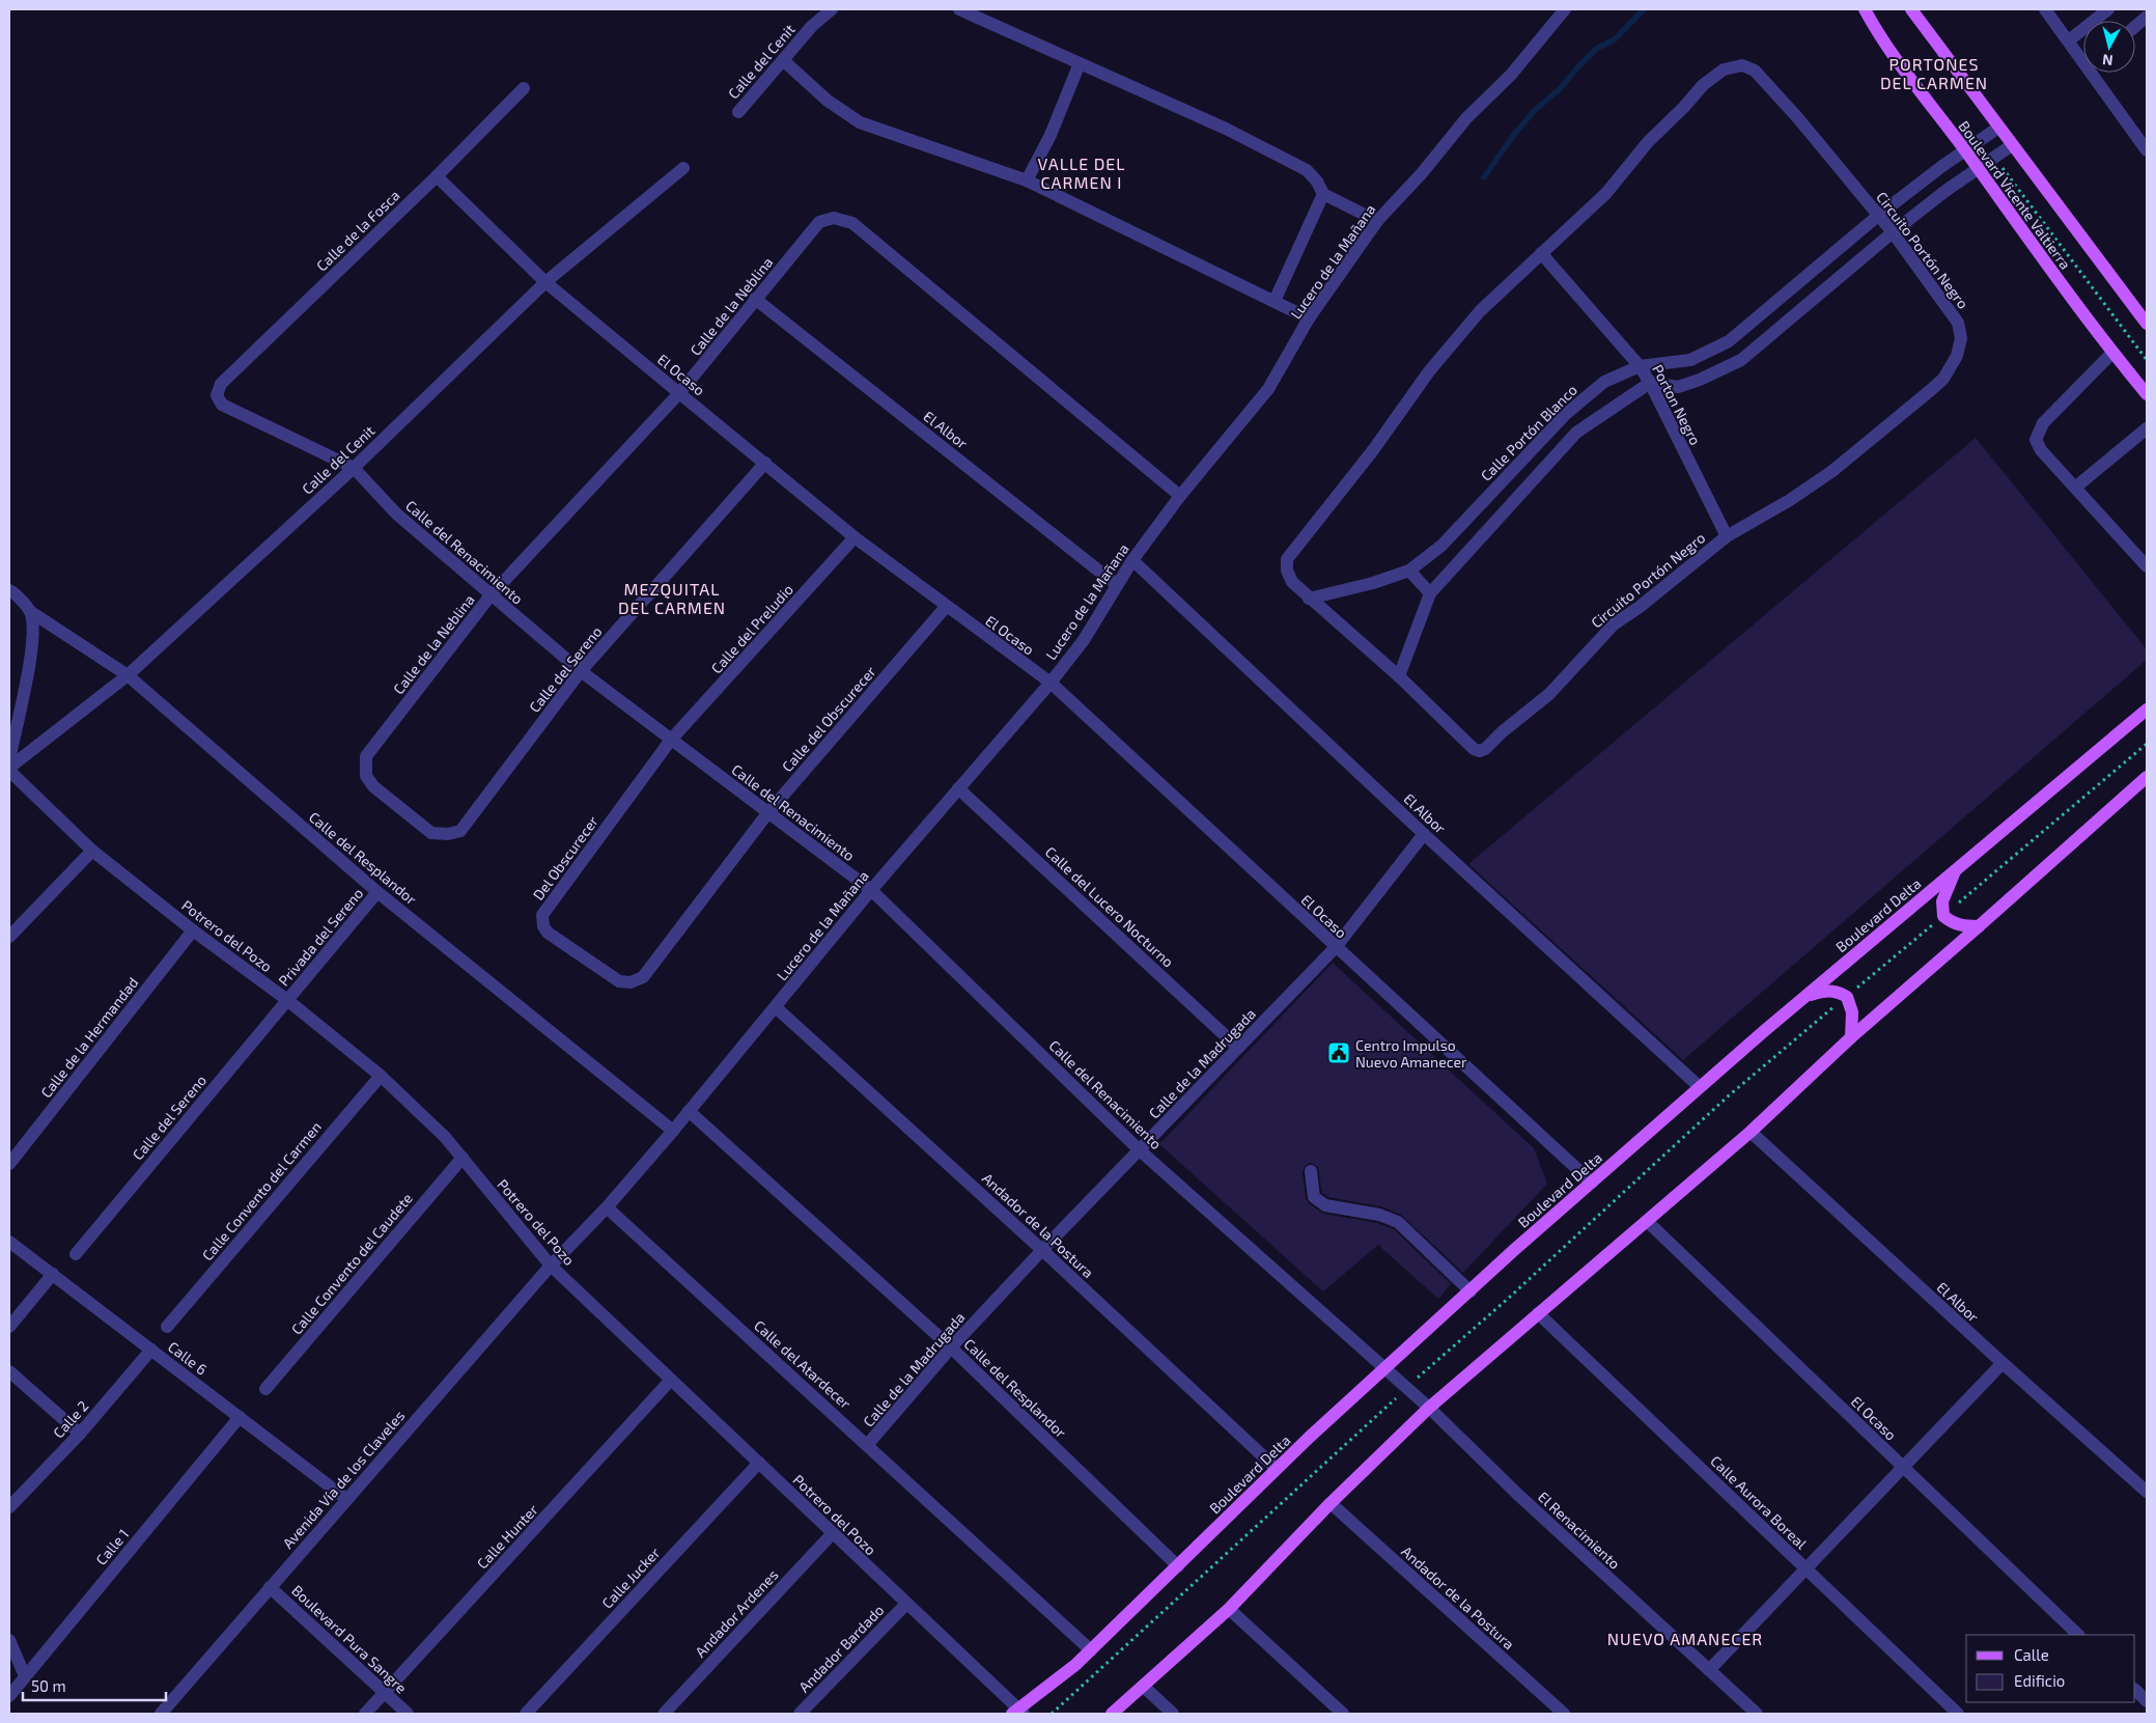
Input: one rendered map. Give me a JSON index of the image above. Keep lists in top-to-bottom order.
{
  "streets": {
    "main road": ["Boulevard Vicente Valtierra", "Boulevard Delta"],
    "street": [
      "Calle del Cenit",
      "Calle de la Fosca",
      "Circuito Portón Negro",
      "Lucero de la Mañana",
      "Calle de la Neblina",
      "El Ocaso",
      "Porton Negro",
      "El Albor",
      "Calle Portón Blanco",
      "Calle del Renacimiento",
      "Calle del Preludio",
      "Calle del Sereno",
      "Calle del Obscurecer",
      "Calle del Resplandor",
      "Del Obscurecer",
      "Calle del Lucero Nocturno",
      "Potrero del Pozo",
      "Privada del Sereno",
      "Calle de la Hermandad",
      "Calle de la Madrugada",
      "Calle Convento del Carmen",
      "Andador de la Postura",
      "Calle Convento del Caudete",
      "Calle 6",
      "Calle del Atardecer",
      "Calle 2",
      "Avenida Vía de los Claveles",
      "Calle Aurora Boreal",
      "El Renacimiento",
      "Calle Hunter",
      "Calle 1",
      "Calle Jucker",
      "Andador Ardenes",
      "Boulevard Pura Sangre",
      "Andador Bardado"
    ]
  },
  "crossings": [
    ["Calle del Cenit", "El Ocaso"],
    ["Calle del Cenit", "Calle del Renacimiento"],
    ["Calle del Cenit", "Calle del Resplandor"],
    ["Calle del Cenit", "Potrero del Pozo"],
    ["Boulevard Vicente Valtierra", "Calle Portón Blanco"],
    ["Calle de la Fosca", "El Ocaso"],
    ["Calle de la Fosca", "Calle del Renacimiento"],
    ["Circuito Portón Negro", "Porton Negro"],
    ["Circuito Portón Negro", "Calle Portón Blanco"],
    ["Lucero de la Mañana", "Calle de la Neblina"],
    ["Lucero de la Mañana", "El Ocaso"],
    ["Lucero de la Mañana", "El Albor"],
    ["Lucero de la Mañana", "Calle del Renacimiento"],
    ["Lucero de la Mañana", "Calle del Resplandor"],
    ["Lucero de la Mañana", "Calle del Lucero Nocturno"],
    ["Lucero de la Mañana", "Potrero del Pozo"],
    ["Lucero de la Mañana", "Andador de la Postura"],
    ["Lucero de la Mañana", "Calle del Atardecer"],
    ["Lucero de la Mañana", "Avenida Vía de los Claveles"],
    ["Calle de la Neblina", "El Ocaso"],
    ["Calle de la Neblina", "El Albor"],
    ["Calle de la Neblina", "Calle del Renacimiento"],
    ["Calle de la Neblina", "Calle del Sereno"],
    ["El Ocaso", "Calle del Preludio"],
    ["El Ocaso", "Calle del Sereno"],
    ["El Ocaso", "Calle del Obscurecer"],
    ["El Ocaso", "Boulevard Delta"],
    ["El Ocaso", "Calle de la Madrugada"],
    ["Porton Negro", "Calle Portón Blanco"],
    ["El Albor", "Boulevard Delta"],
    ["El Albor", "Calle de la Madrugada"],
    ["Calle del Renacimiento", "Calle del Preludio"],
    ["Calle del Renacimiento", "Calle del Sereno"],
    ["Calle del Renacimiento", "Calle del Obscurecer"],
    ["Calle del Renacimiento", "Del Obscurecer"],
    ["Calle del Renacimiento", "Boulevard Delta"],
    ["Calle del Renacimiento", "Calle de la Madrugada"],
    ["Calle del Renacimiento", "El Renacimiento"],
    ["Calle del Preludio", "Del Obscurecer"],
    ["Calle del Sereno", "Potrero del Pozo"],
    ["Calle del Sereno", "Privada del Sereno"],
    ["Calle del Obscurecer", "Del Obscurecer"],
    ["Calle del Resplandor", "Boulevard Delta"],
    ["Calle del Resplandor", "Privada del Sereno"],
    ["Calle del Resplandor", "Calle de la Madrugada"],
    ["Calle del Lucero Nocturno", "Calle de la Madrugada"],
    ["Boulevard Delta", "Potrero del Pozo"],
    ["Boulevard Delta", "Andador de la Postura"],
    ["Boulevard Delta", "Calle del Atardecer"],
    ["Boulevard Delta", "El Renacimiento"],
    ["Potrero del Pozo", "Privada del Sereno"],
    ["Potrero del Pozo", "Calle de la Hermandad"],
    ["Potrero del Pozo", "Calle Convento del Carmen"],
    ["Potrero del Pozo", "Calle Convento del Caudete"],
    ["Potrero del Pozo", "Avenida Vía de los Claveles"],
    ["Potrero del Pozo", "Calle Hunter"],
    ["Potrero del Pozo", "Calle Jucker"],
    ["Potrero del Pozo", "Andador Ardenes"],
    ["Potrero del Pozo", "Andador Bardado"],
    ["Calle de la Madrugada", "Andador de la Postura"],
    ["Calle de la Madrugada", "Calle del Atardecer"],
    ["Calle 6", "Calle 2"],
    ["Calle 6", "Avenida Vía de los Claveles"],
    ["Calle 6", "Calle 1"],
    ["Avenida Vía de los Claveles", "Boulevard Pura Sangre"],
    ["Calle Hunter", "Boulevard Pura Sangre"]
  ],
  "districts": [
    "PORTONES DEL CARMEN",
    "VALLE DEL CARMEN I",
    "MEZQUITAL DEL CARMEN",
    "NUEVO AMANECER"
  ],
  "places": {
    "public building": ["Centro Impulso Nuevo Amanecer"]
  },
  "legend": ["Calle", "Edificio"],
  "scale_bar": "50 m",
  "north": "bottom"
}
